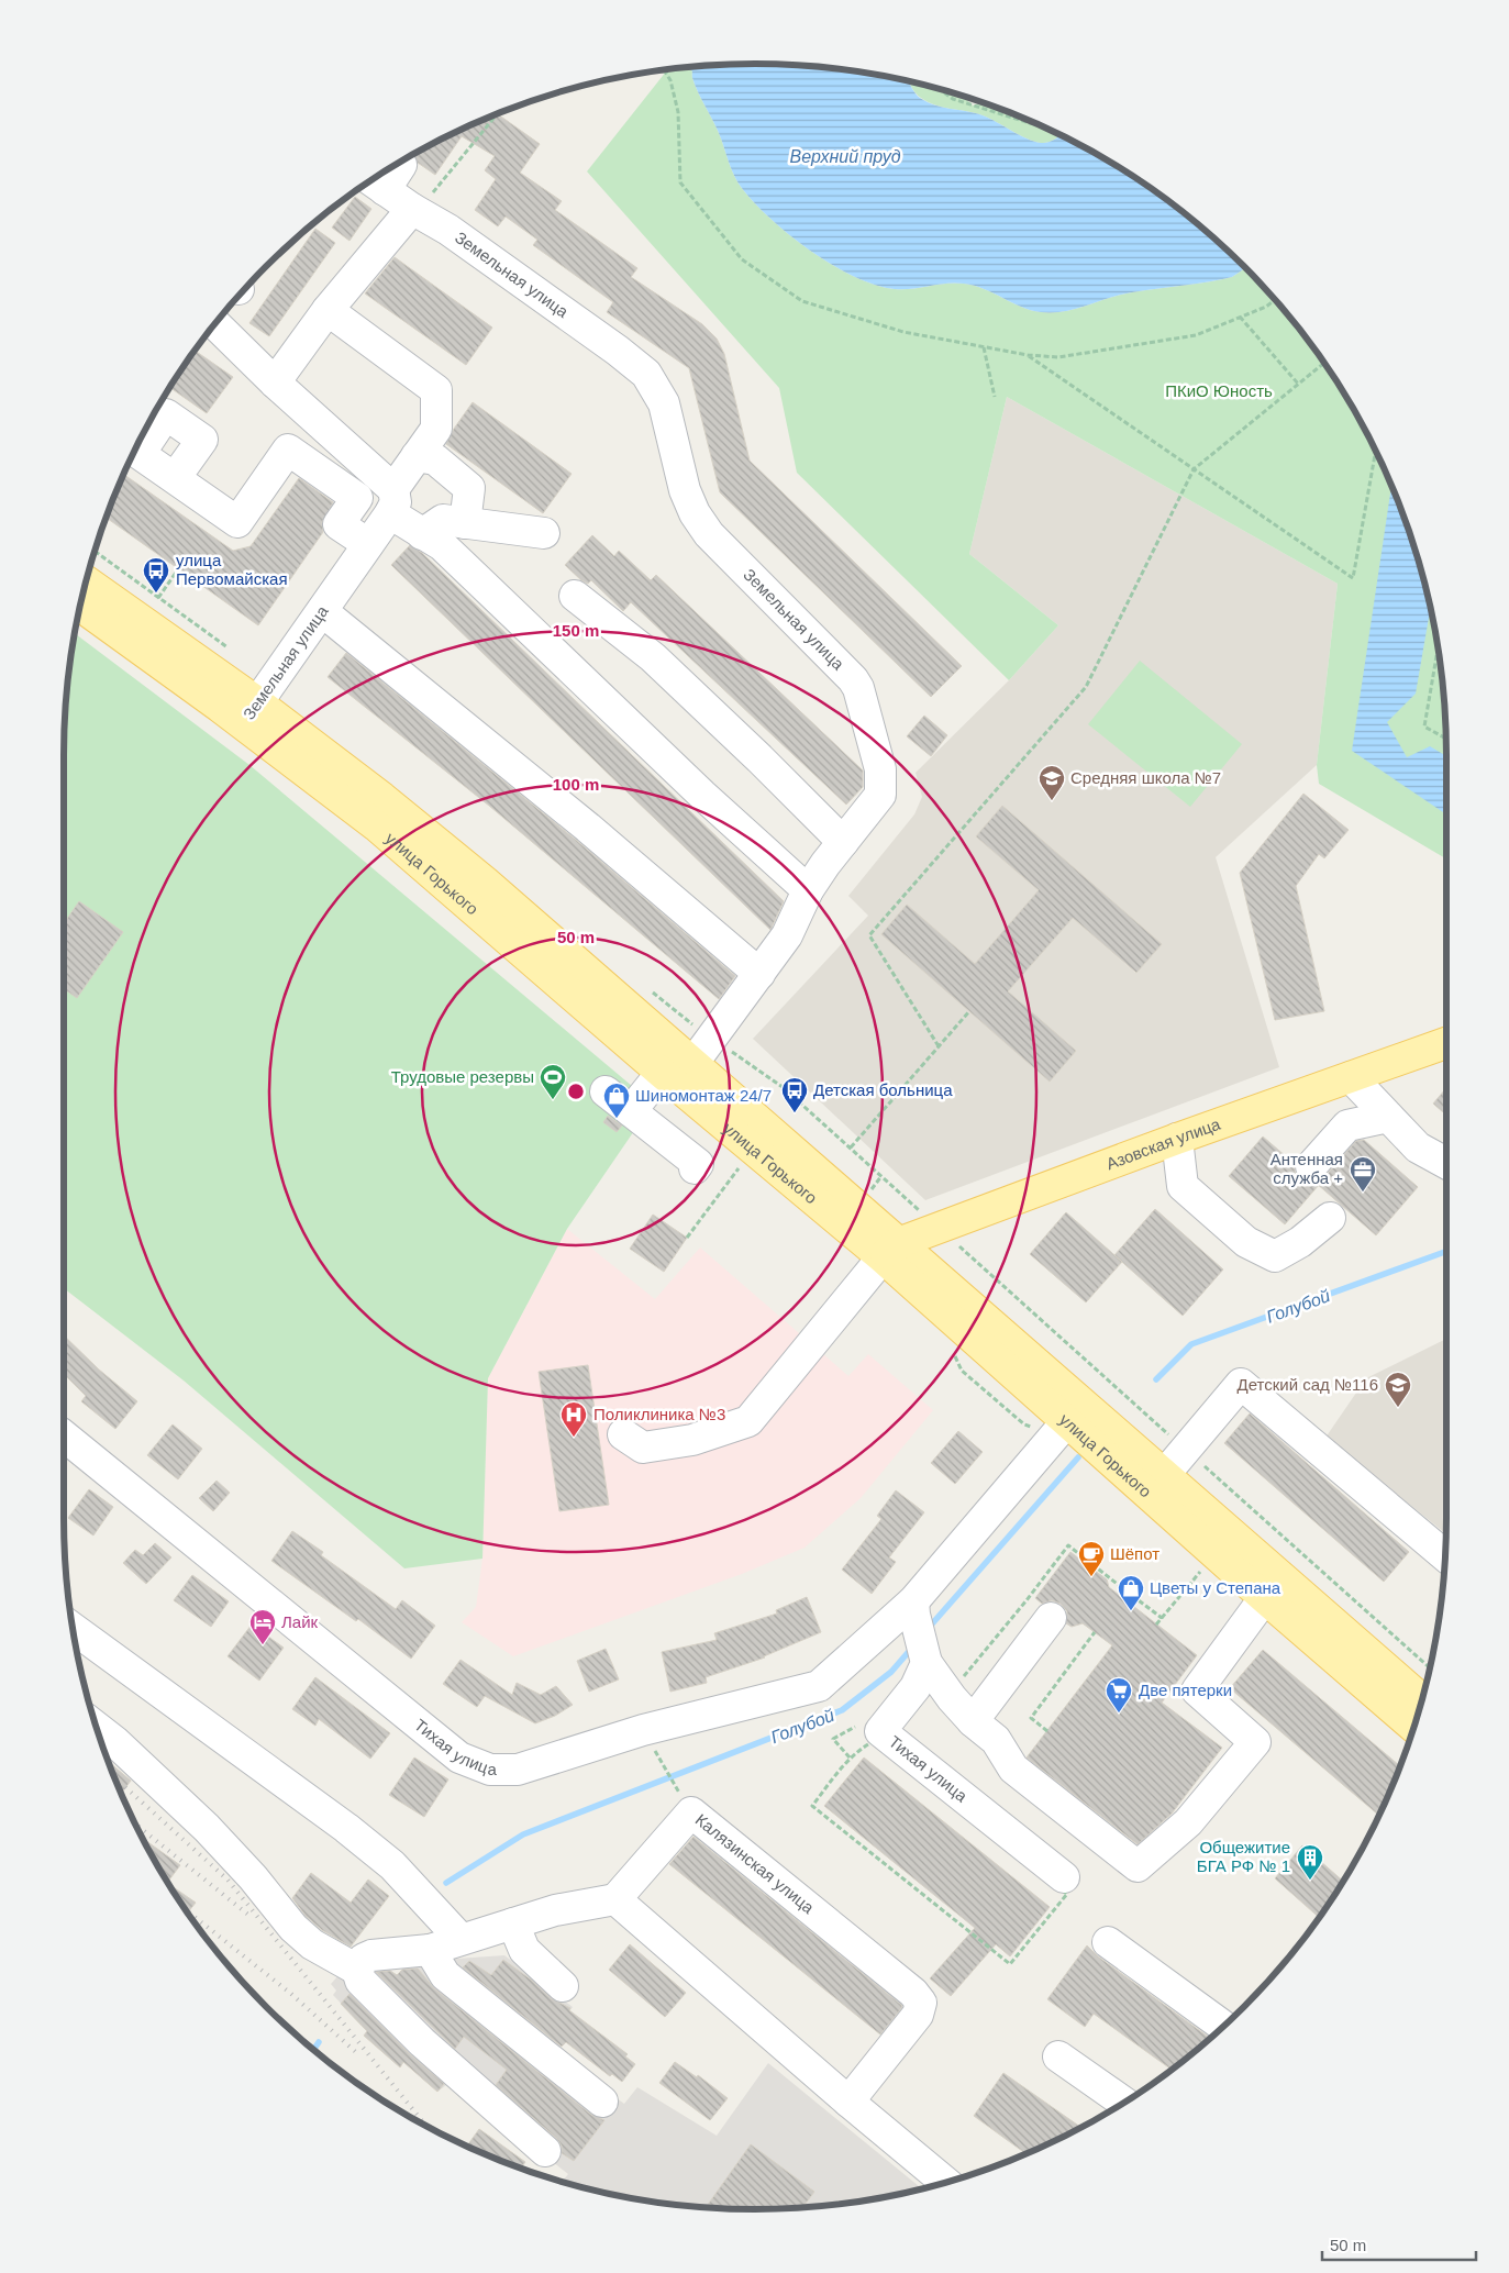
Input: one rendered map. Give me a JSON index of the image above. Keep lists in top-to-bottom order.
{
  "streets": {
    "main road": ["улица Горького", "Азовская улица"],
    "street": ["Земельная улица", "Тихая улица", "Калязинская улица"]
  },
  "crossings": [
    ["Земельная улица", "улица Горького"],
    ["улица Горького", "Азовская улица"],
    ["улица Горького", "Тихая улица"]
  ],
  "water": ["Верхний пруд", "Голубой"],
  "parks": ["ПКиО Юность"],
  "places": {
    "bus stop": ["улица Первомайская", "Детская больница"],
    "school or university": ["Средняя школа №7", "Детский сад №116"],
    "sports": ["Трудовые резервы"],
    "shop": ["Шиномонтаж 24/7", "Цветы у Степана"],
    "office": ["Антенная служба +"],
    "hospital": ["Поликлиника №3"],
    "cafe": ["Шёпот"],
    "hotel": ["Лайк"],
    "supermarket": ["Две пятерки"],
    "building": ["Общежитие БГА РФ № 1"]
  },
  "scale_bar": "50 m",
  "rings": ["150 m", "100 m", "50 m"]
}
